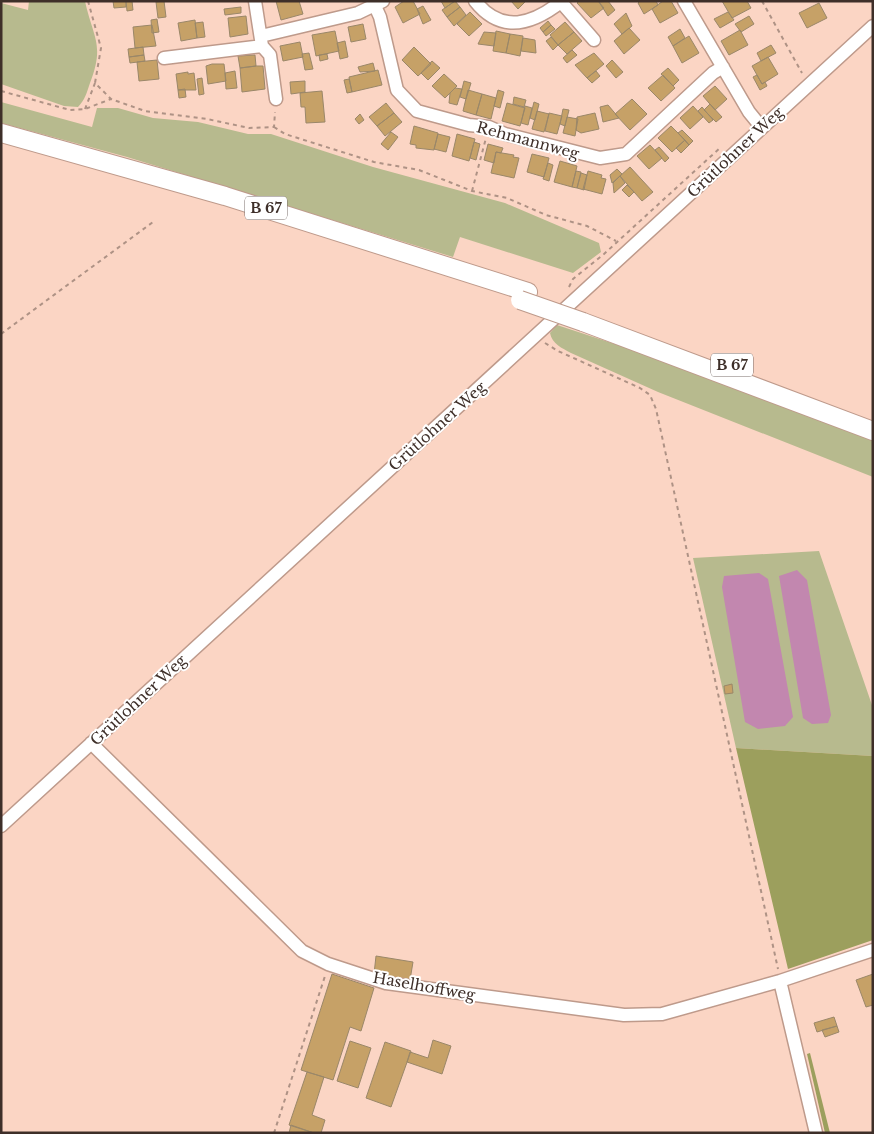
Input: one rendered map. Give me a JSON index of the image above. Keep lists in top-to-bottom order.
{
  "streets": {
    "highway": ["B 67"],
    "street": ["Rehmannweg", "Grütlohner Weg", "Haselhoffweg"]
  },
  "crossings": [
    ["Grütlohner Weg", "Haselhoffweg"]
  ]
}
